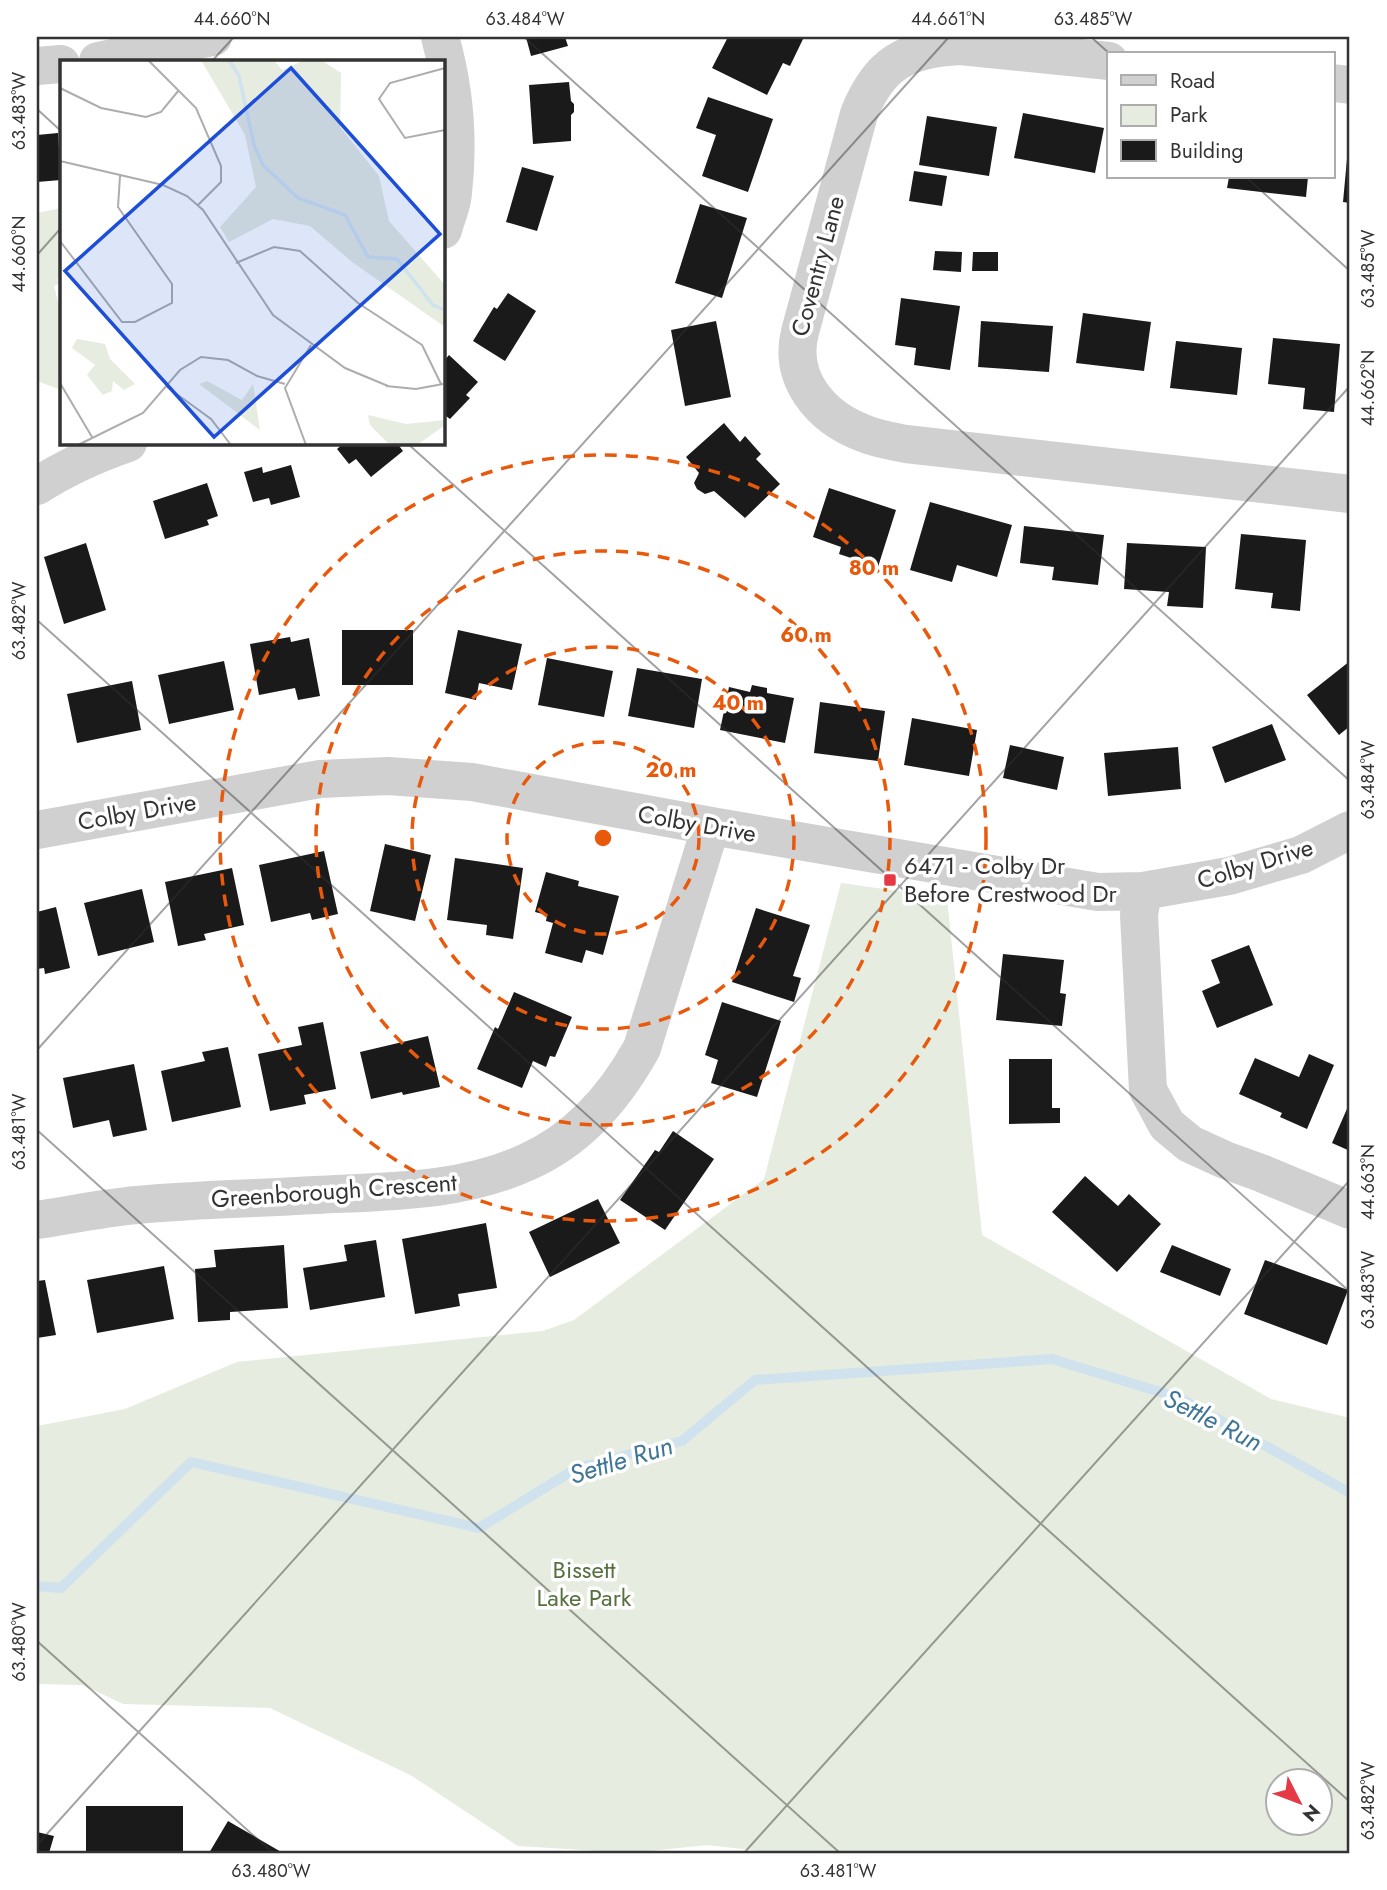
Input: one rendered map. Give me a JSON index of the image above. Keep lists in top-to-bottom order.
{
  "streets": {
    "street": ["Coventry Lane", "Colby Drive", "Greenborough Crescent"]
  },
  "crossings": [
    ["Colby Drive", "Greenborough Crescent"]
  ],
  "water": ["Settle Run"],
  "parks": ["Bissett Lake Park"],
  "places": {
    "transit": ["6471 - Colby Dr Before Crestwood Dr"]
  },
  "legend": ["Road", "Park", "Building"],
  "north": "bottom right",
  "coordinates": [
    "44.660°N",
    "63.484°W",
    "44.661°N",
    "63.485°W",
    "63.483°W",
    "44.662°N",
    "63.482°W",
    "63.481°W",
    "44.663°N",
    "63.480°W"
  ],
  "rings": [
    "80 m",
    "60 m",
    "40 m",
    "20 m"
  ]
}
